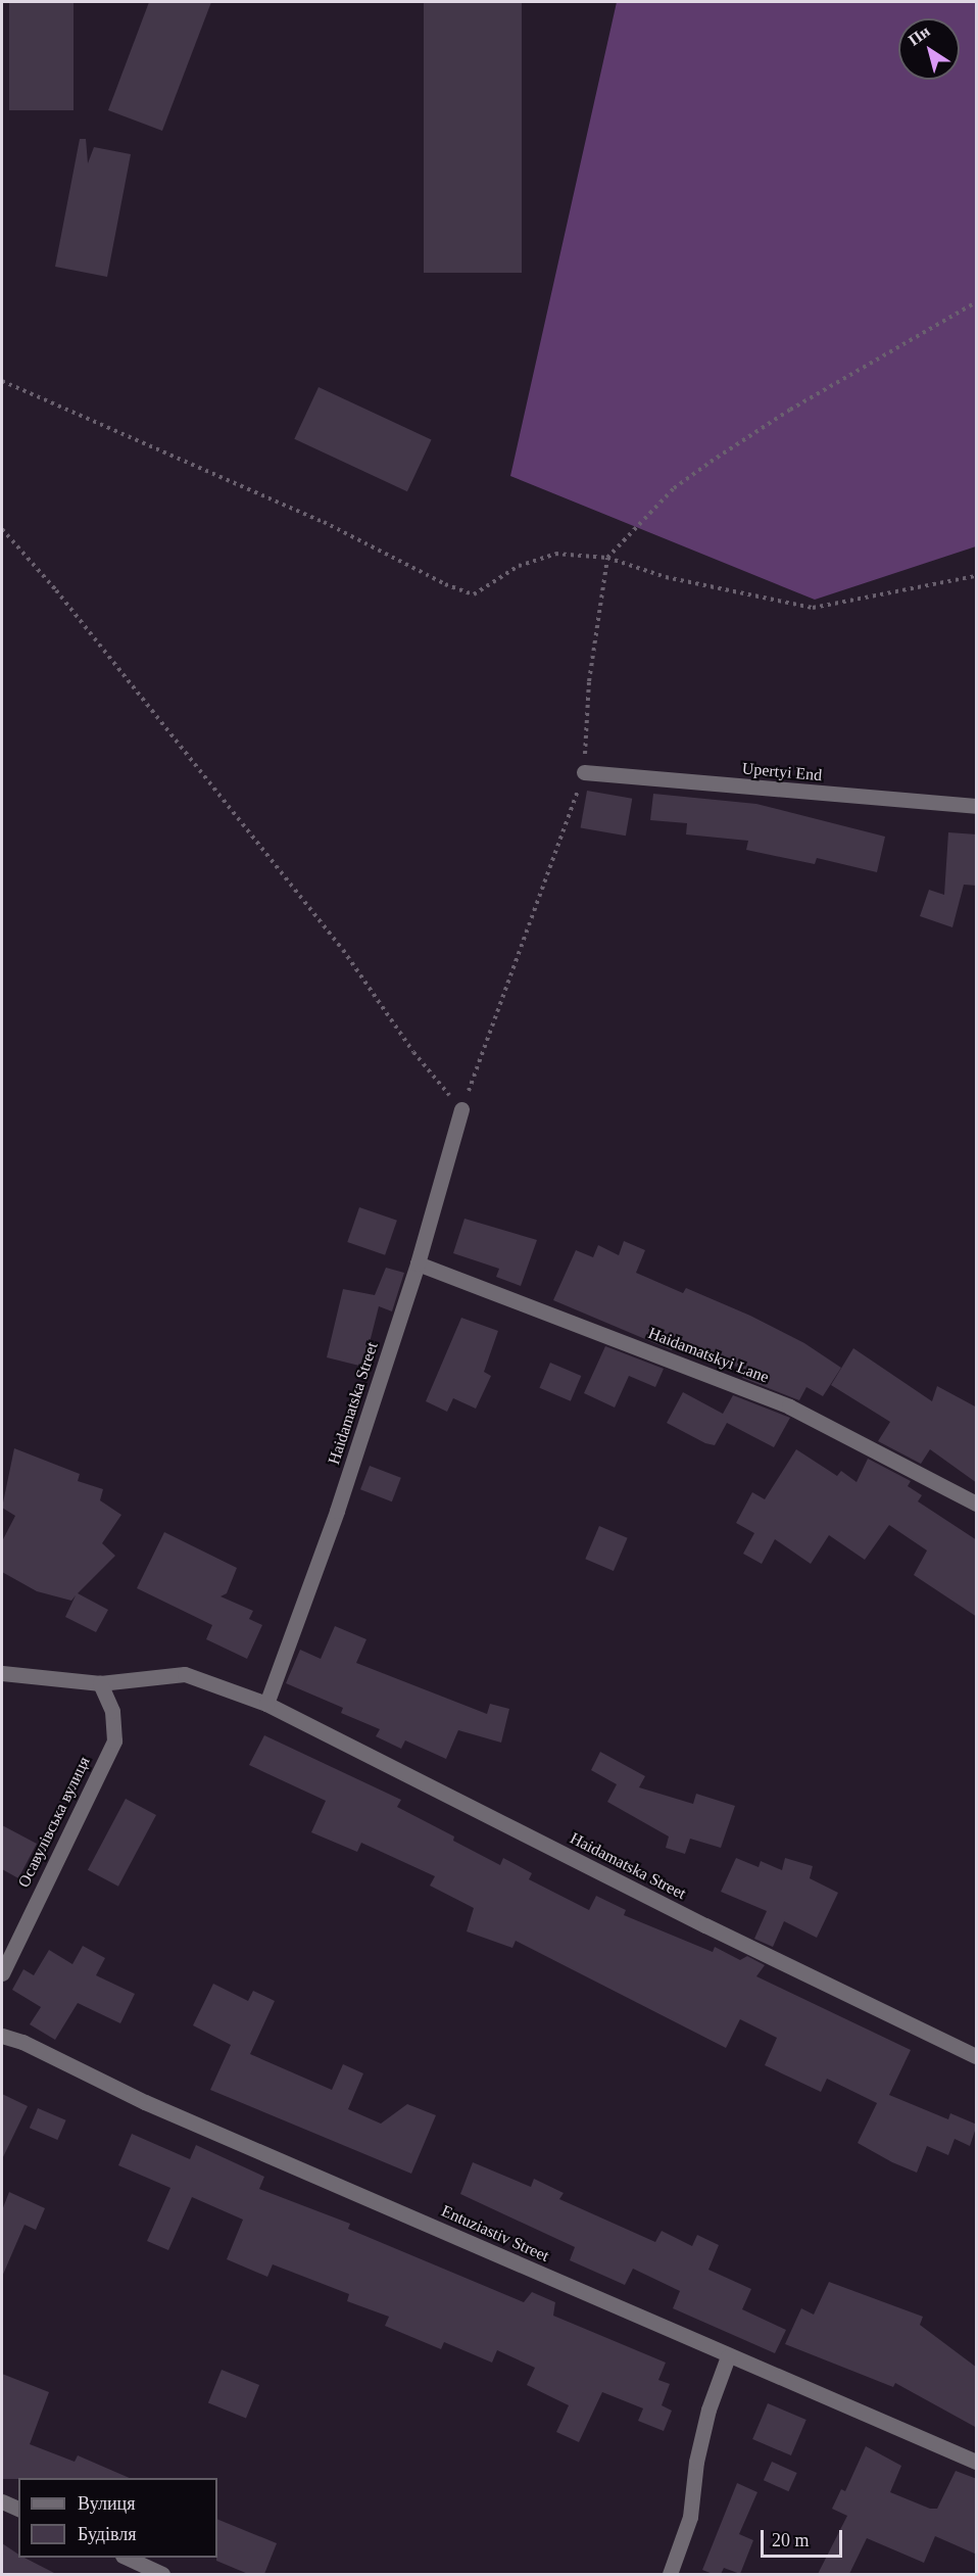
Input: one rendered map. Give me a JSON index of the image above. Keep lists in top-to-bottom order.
{
  "streets": {
    "street": [
      "Upertyi End",
      "Haidamatskyi Lane",
      "Haidamatska Street",
      "Осавулівська вулиця",
      "Entuziastiv Street"
    ]
  },
  "crossings": [
    ["Haidamatskyi Lane", "Haidamatska Street"],
    ["Haidamatska Street", "Осавулівська вулиця"]
  ],
  "legend": ["Вулиця", "Будівля"],
  "scale_bar": "20 m",
  "north": "top left"
}
